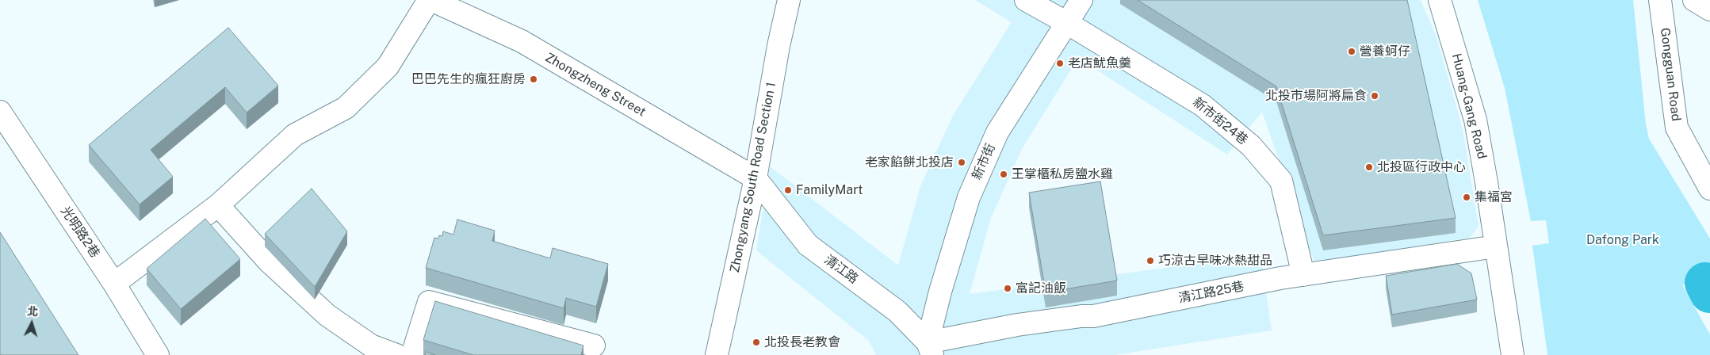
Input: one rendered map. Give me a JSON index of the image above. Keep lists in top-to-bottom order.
{
  "streets": {
    "street": [
      "Gongguan Road",
      "Zhongzheng Street",
      "Huang-Gang Road",
      "新市街24巷",
      "新市街",
      "Zhongyang South Road Section 1",
      "光明路2巷",
      "清江路",
      "清江路25巷"
    ]
  },
  "crossings": [
    ["Zhongzheng Street", "Zhongyang South Road Section 1"],
    ["Zhongzheng Street", "清江路"],
    ["Huang-Gang Road", "清江路25巷"],
    ["新市街24巷", "新市街"],
    ["新市街24巷", "清江路25巷"],
    ["新市街", "清江路"],
    ["新市街", "清江路25巷"],
    ["Zhongyang South Road Section 1", "清江路"],
    ["清江路", "清江路25巷"]
  ],
  "parks": ["Dafong Park"],
  "places": [
    "營養蚵仔",
    "老店魷魚羹",
    "巴巴先生的瘋狂廚房",
    "北投市場阿將扁食",
    "老家餡餅北投店",
    "北投區行政中心",
    "王掌櫃私房鹽水雞",
    "FamilyMart",
    "集福宮",
    "巧涼古早味冰熱甜品",
    "富記油飯",
    "北投長老教會"
  ],
  "north": "top"
}
